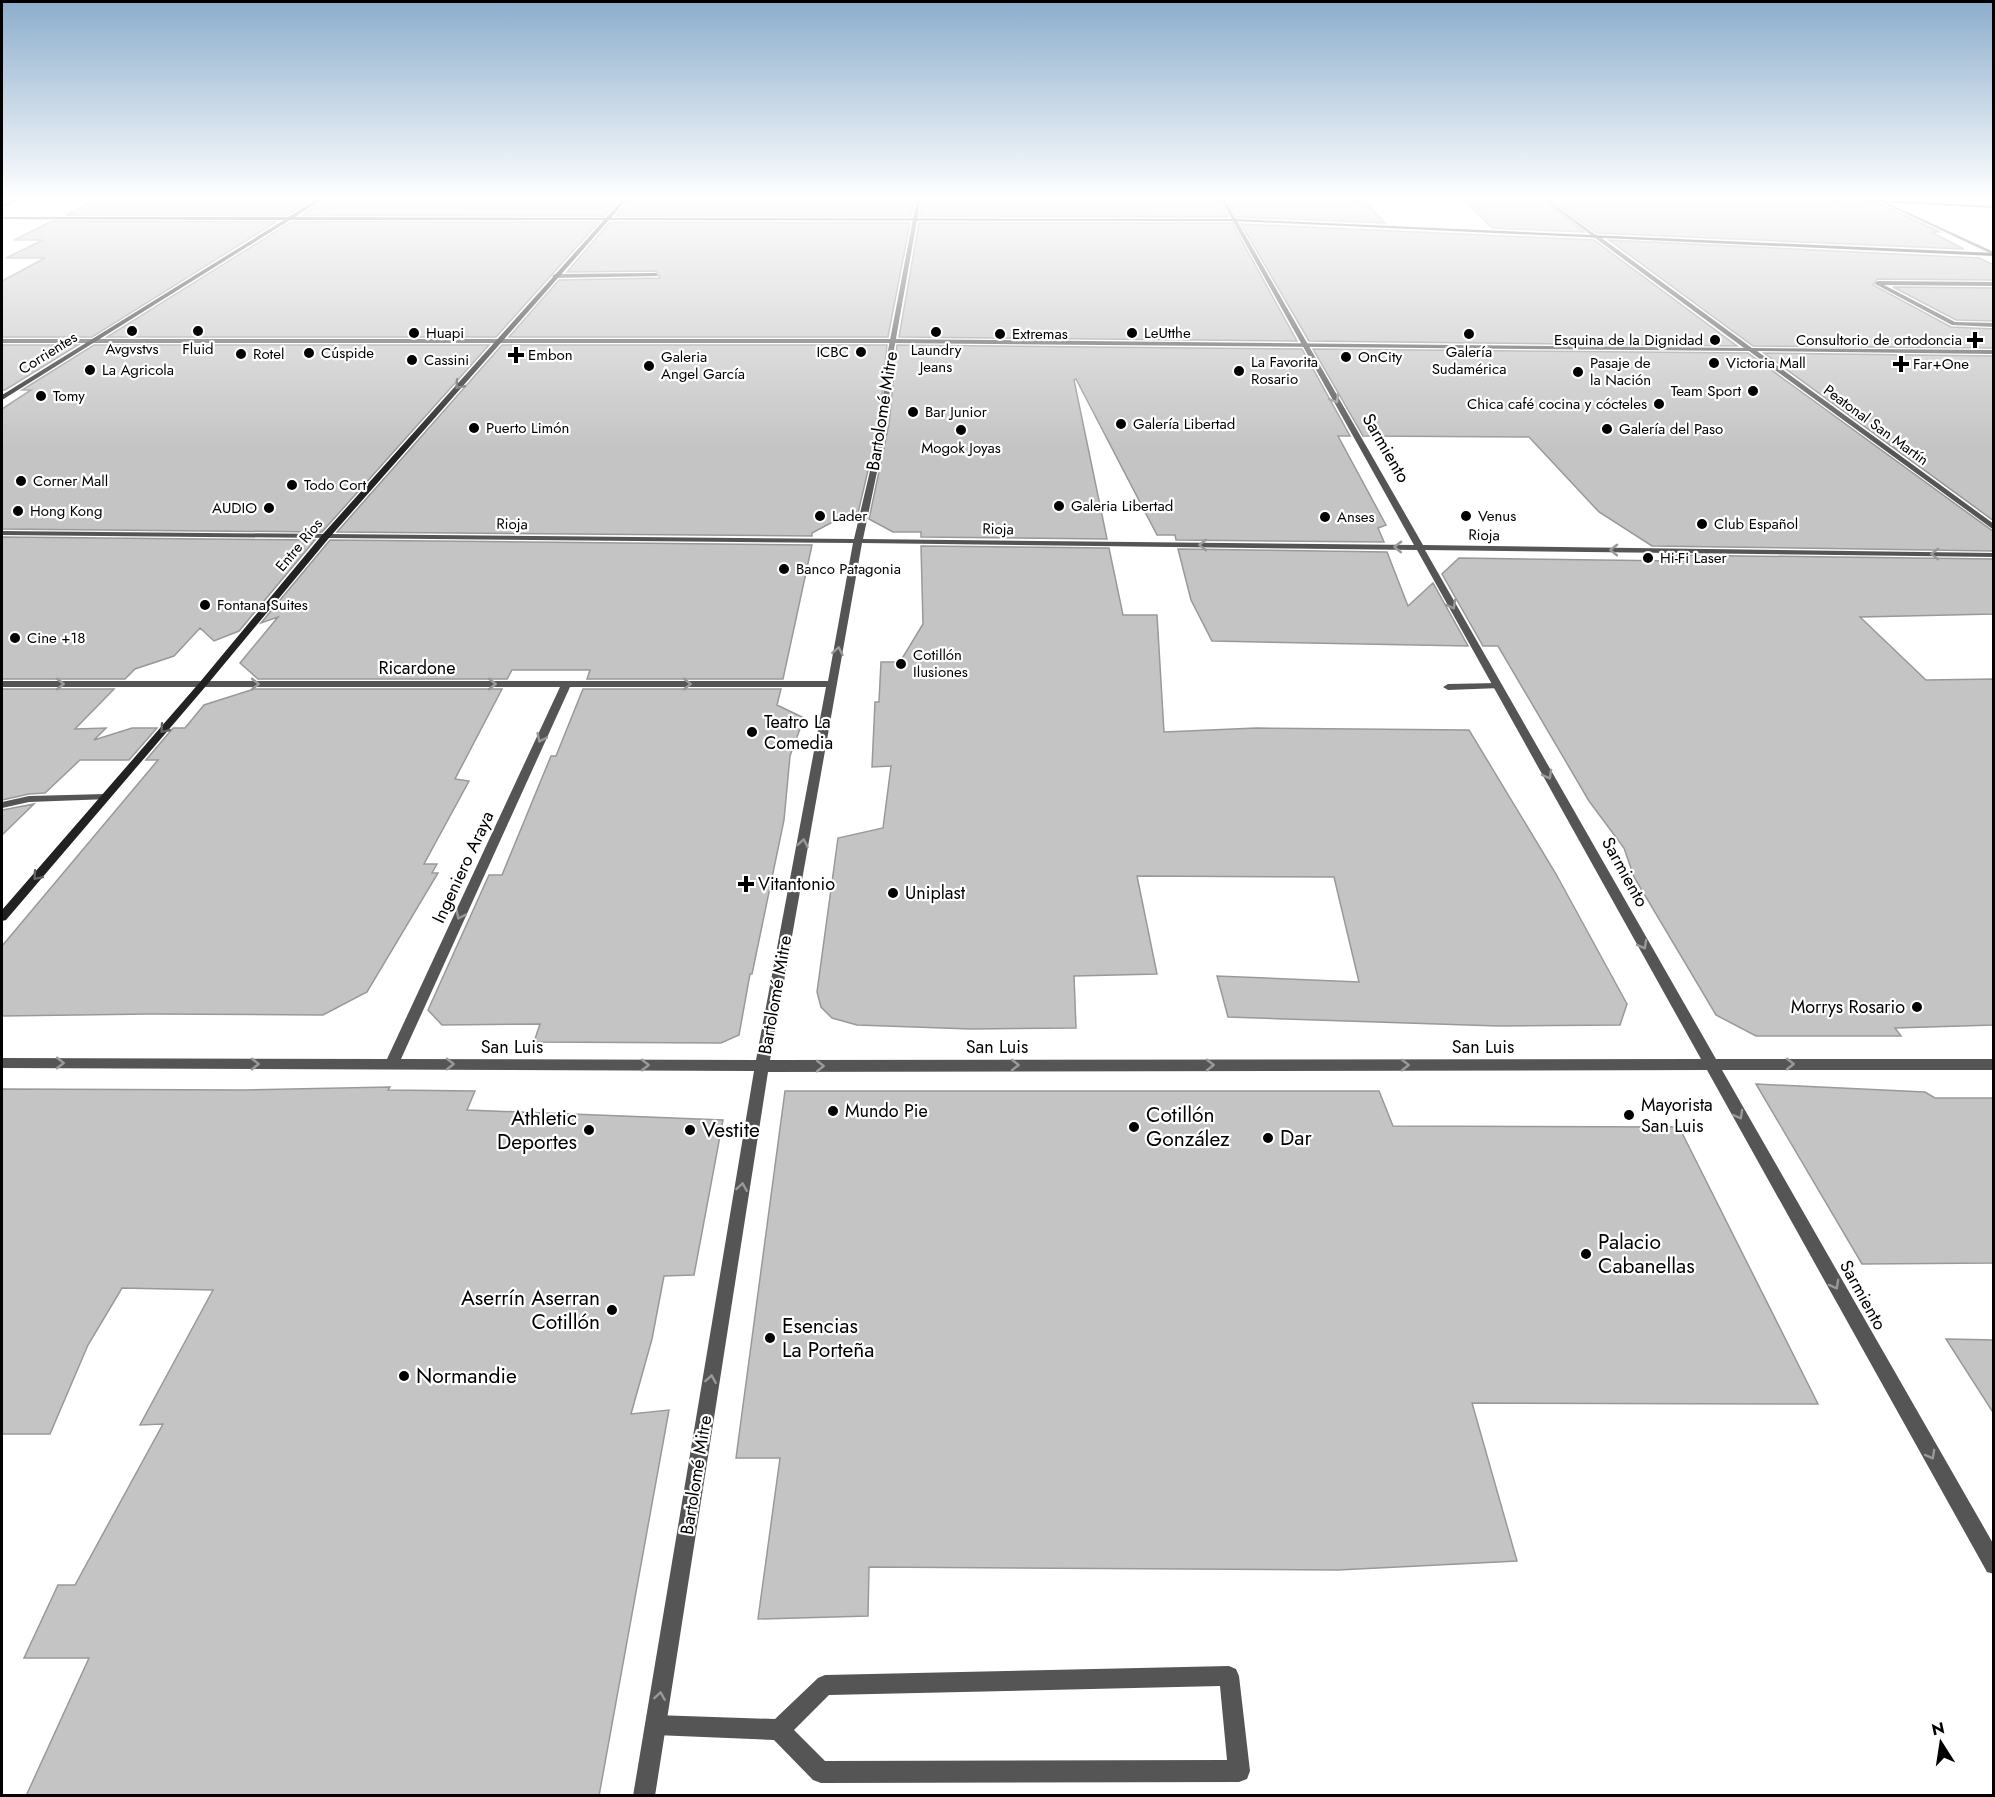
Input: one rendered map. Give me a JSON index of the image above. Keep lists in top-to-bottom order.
{
  "streets": {
    "main road": ["Corrientes", "Entre Ríos"],
    "street": [
      "Bartolomé Mitre",
      "Peatonal San Martín",
      "Sarmiento",
      "Rioja",
      "Ricardone",
      "Ingeniero Araya",
      "San Luis"
    ]
  },
  "crossings": [
    ["Bartolomé Mitre", "Rioja"],
    ["Bartolomé Mitre", "Ricardone"],
    ["Bartolomé Mitre", "San Luis"],
    ["Sarmiento", "Rioja"],
    ["Sarmiento", "San Luis"],
    ["Rioja", "Entre Ríos"],
    ["Entre Ríos", "Ricardone"],
    ["Ricardone", "Ingeniero Araya"],
    ["Ingeniero Araya", "San Luis"]
  ],
  "one_way": [
    "Bartolomé Mitre",
    "Sarmiento",
    "Rioja",
    "Entre Ríos",
    "Ricardone",
    "Ingeniero Araya",
    "San Luis"
  ],
  "places": {
    "other": [
      "Avgvstvs",
      "Fluid",
      "Laundry Jeans",
      "Huapi",
      "LeUtthe",
      "Extremas",
      "Galería Sudamérica",
      "Esquina de la Dignidad",
      "ICBC",
      "Cúspide",
      "Rotel",
      "OnCity",
      "Cassini",
      "Victoria Mall",
      "Galeria Angel García",
      "La Agricola",
      "La Favorita Rosario",
      "Pasaje de la Nación",
      "Team Sport",
      "Tomy",
      "Chica café cocina y cócteles",
      "Bar Junior",
      "Galería Libertad",
      "Puerto Limón",
      "Galería del Paso",
      "Mogok Joyas",
      "Corner Mall",
      "Todo Cort",
      "Galeria Libertad",
      "AUDIO",
      "Hong Kong",
      "Lader",
      "Venus",
      "Anses",
      "Club Español",
      "Hi-Fi Laser",
      "Banco Patagonia",
      "Fontana Suites",
      "Cine +18",
      "Cotillón Ilusiones",
      "Teatro La Comedia",
      "Uniplast",
      "Morrys Rosario",
      "Mundo Pie",
      "Mayorista San Luis",
      "Cotillón González",
      "Athletic Deportes",
      "Vestite",
      "Dar",
      "Palacio Cabanellas",
      "Aserrín Aserran Cotillón",
      "Esencias La Porteña",
      "Normandie"
    ],
    "health": [
      "Consultorio de ortodoncia",
      "Embon",
      "Far+One",
      "Vitantonio"
    ]
  },
  "north": "top"
}
